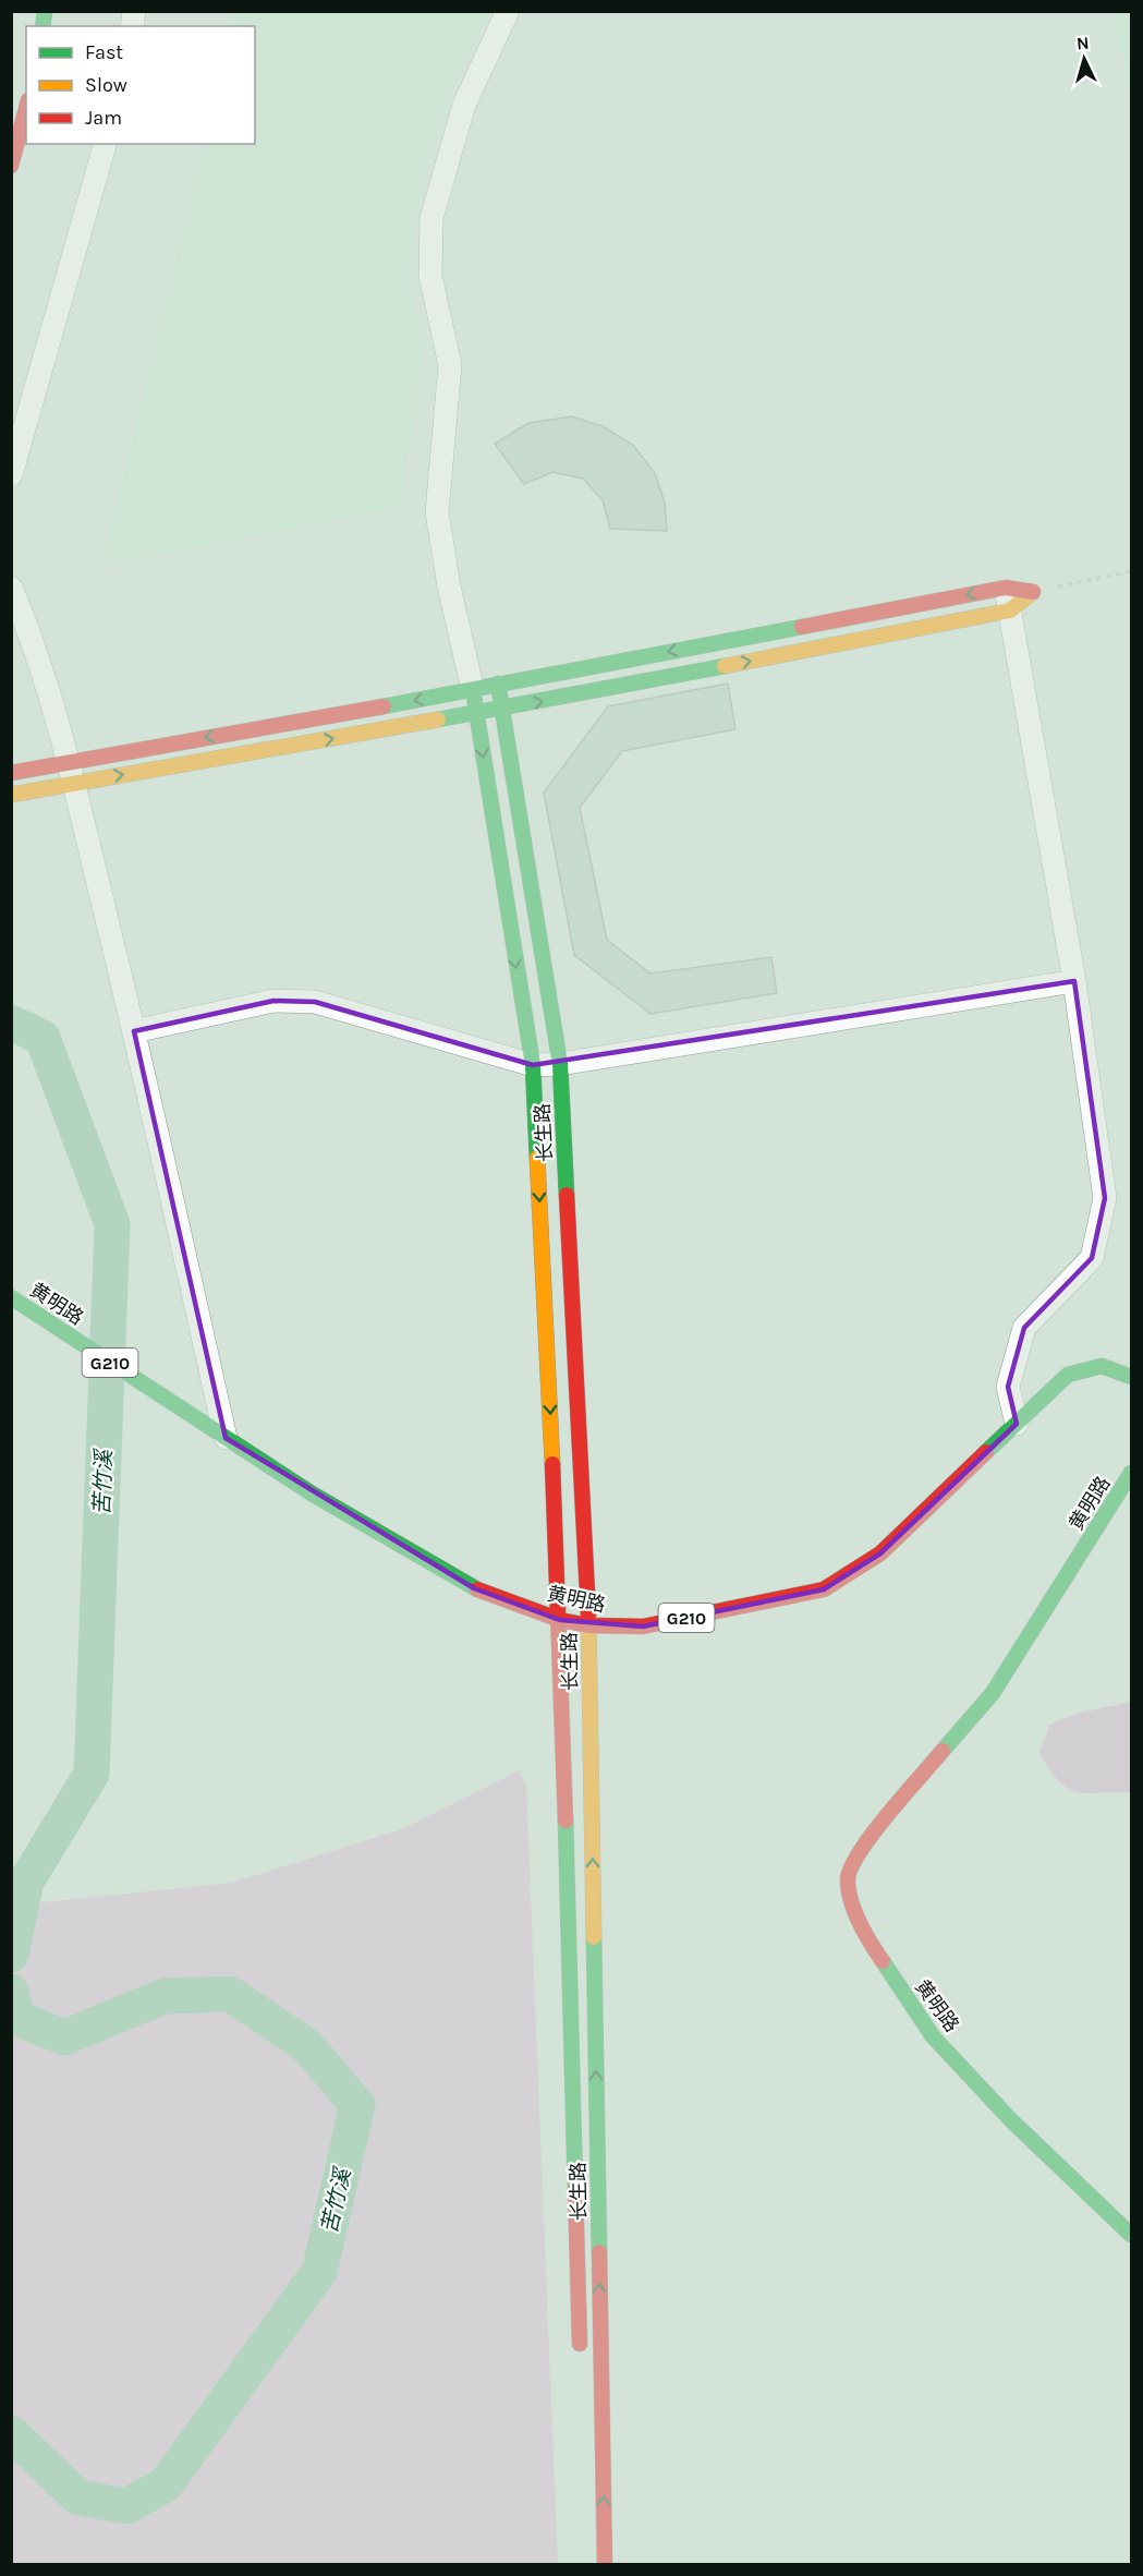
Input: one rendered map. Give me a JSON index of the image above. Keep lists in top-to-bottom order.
{
  "streets": {
    "main road": ["长生路", "黄明路", "G210"]
  },
  "crossings": [
    ["长生路", "黄明路"]
  ],
  "water": ["苦竹溪"],
  "legend": ["Fast", "Slow", "Jam"],
  "north": "top"
}
